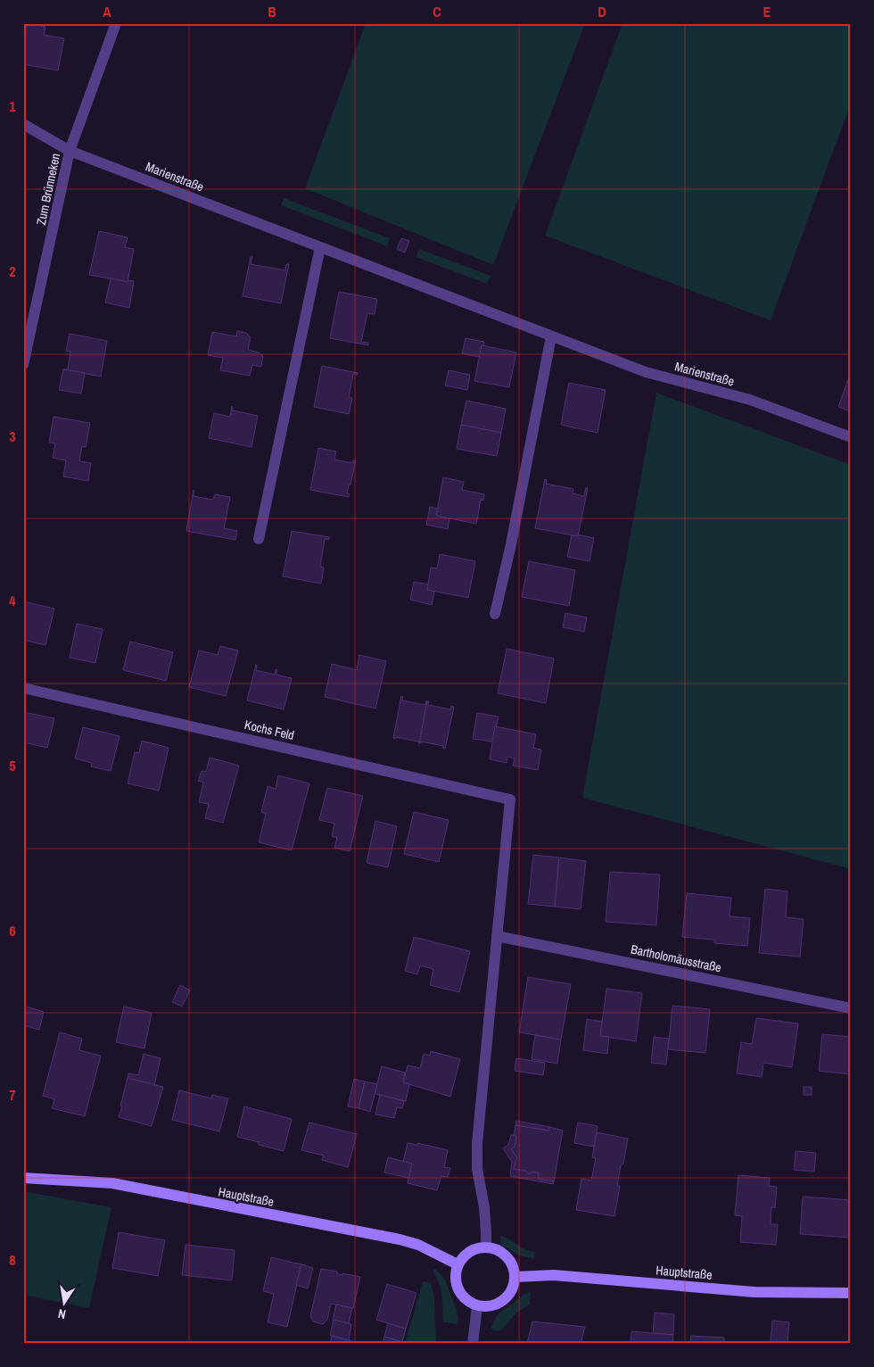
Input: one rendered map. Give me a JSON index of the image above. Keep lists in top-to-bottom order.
{
  "streets": {
    "main road": ["Hauptstraße"],
    "street": [
      "Marienstraße",
      "Zum Brünneken",
      "Kochs Feld",
      "Bartholomäusstraße"
    ]
  },
  "crossings": [
    ["Marienstraße", "Zum Brünneken"],
    ["Kochs Feld", "Bartholomäusstraße"]
  ],
  "north": "bottom",
  "grid": {
    "columns": [
      "A",
      "B",
      "C",
      "D",
      "E"
    ],
    "rows": [
      "1",
      "2",
      "3",
      "4",
      "5",
      "6",
      "7",
      "8"
    ]
  }
}
